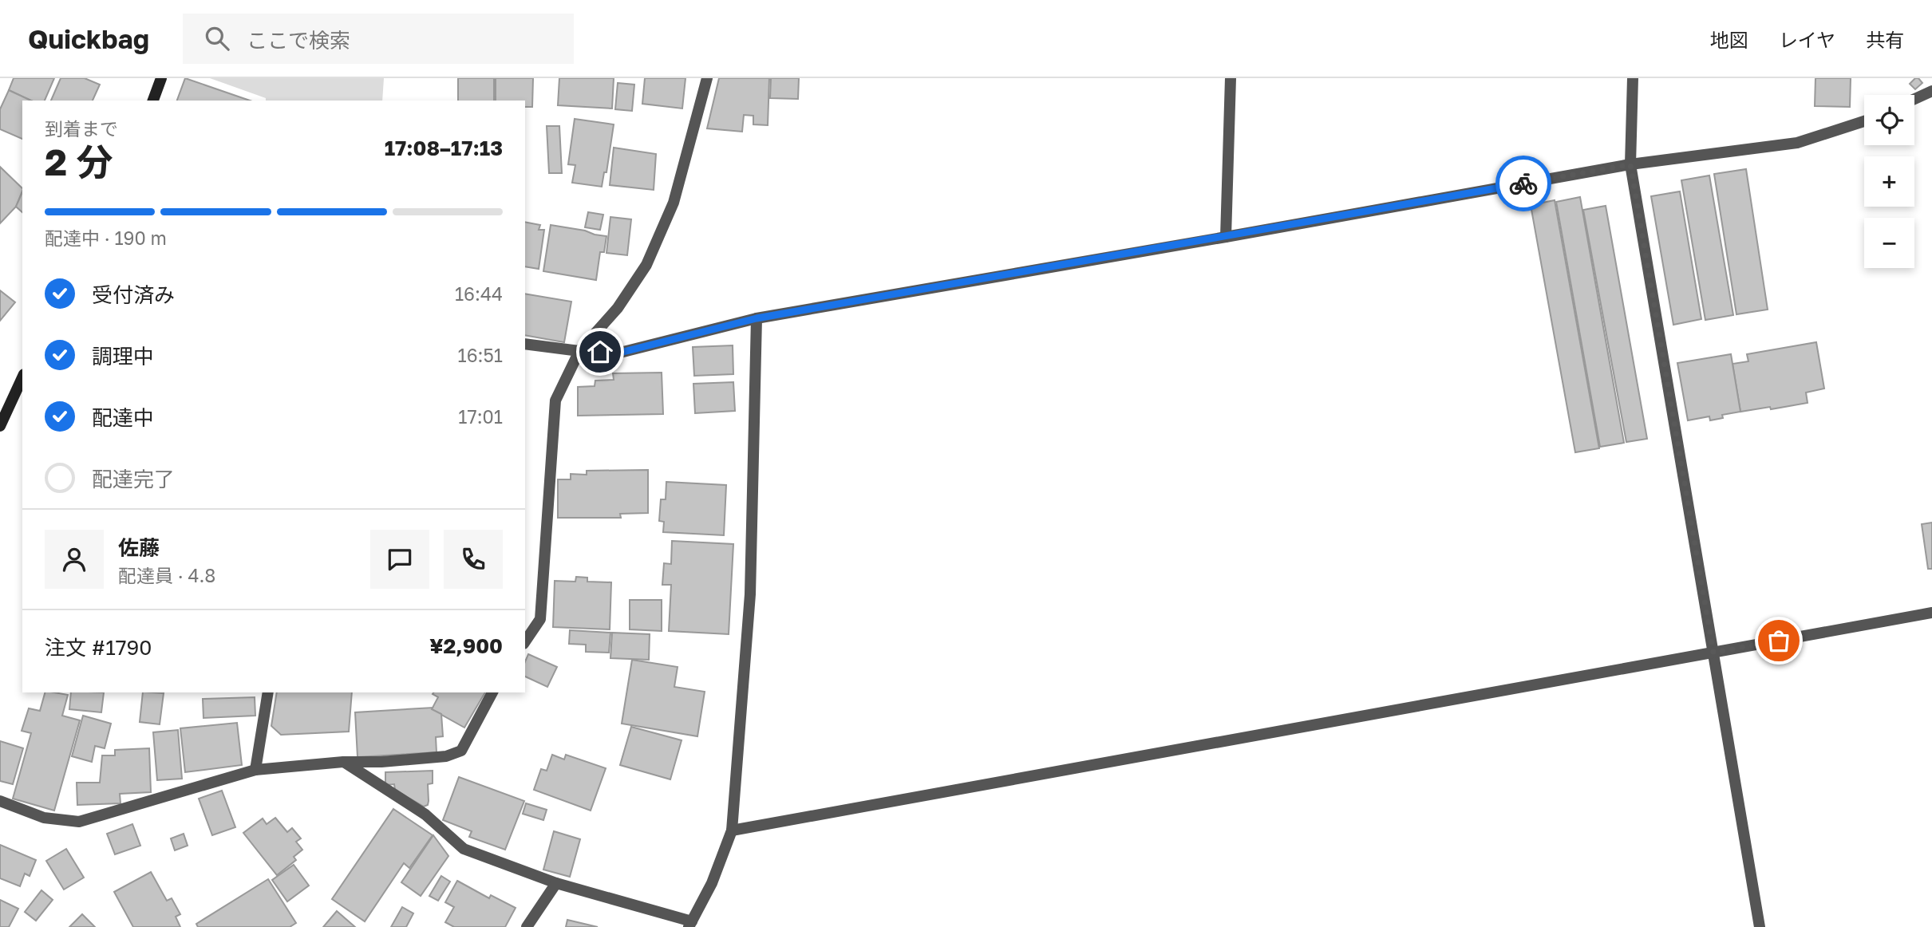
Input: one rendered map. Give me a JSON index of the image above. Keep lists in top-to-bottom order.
{
  "page": {
    "header": "Quickbag",
    "search": "ここで検索",
    "nav": ["地図", "レイヤ", "共有"],
    "map_buttons": ["+", "−"],
    "heading": ["2 分", "到着まで", "17:08–17:13"],
    "panel": [
      "佐藤",
      "配達員 · 4.8",
      "注文 #1790",
      "¥2,900"
    ],
    "bar": "配達中 · 190 m",
    "list": [
      ["受付済み", "16:44"],
      ["調理中", "16:51"],
      ["配達中", "17:01"],
      "配達完了"
    ]
  }
}
